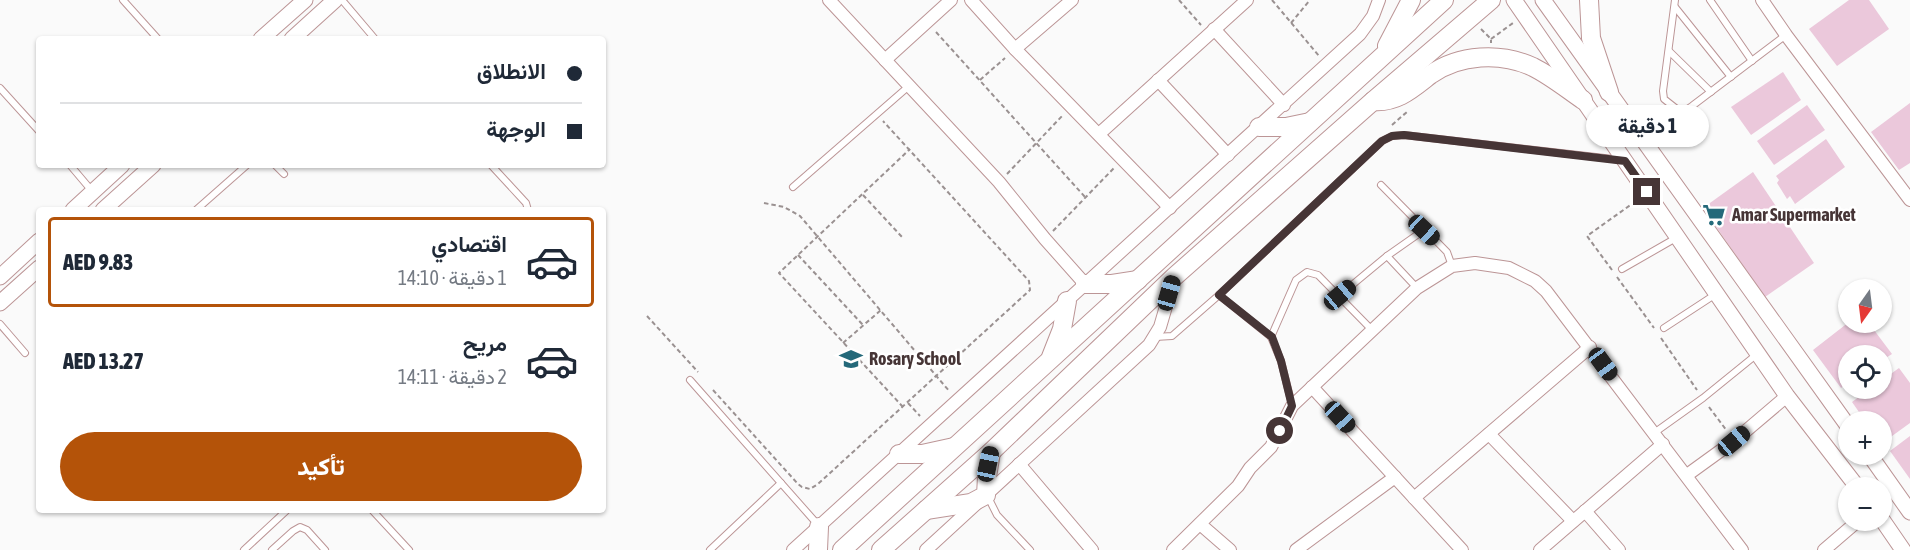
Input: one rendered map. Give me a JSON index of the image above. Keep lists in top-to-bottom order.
{
  "places": {
    "supermarket": ["Amar Supermarket"],
    "school or university": ["Rosary School"]
  },
  "north": "bottom",
  "page": {
    "banner": ["الانطلاق", "الوجهة"],
    "bubble": "1 دقيقة",
    "list": [
      {
        "name": "اقتصادي",
        "note": "1 دقيقة · 14:10",
        "value": "AED 9.83"
      },
      {
        "name": "مريح",
        "note": "2 دقيقة · 14:11",
        "value": "AED 13.27"
      }
    ],
    "map_buttons": ["+", "−"],
    "buttons": "تأكيد"
  }
}
